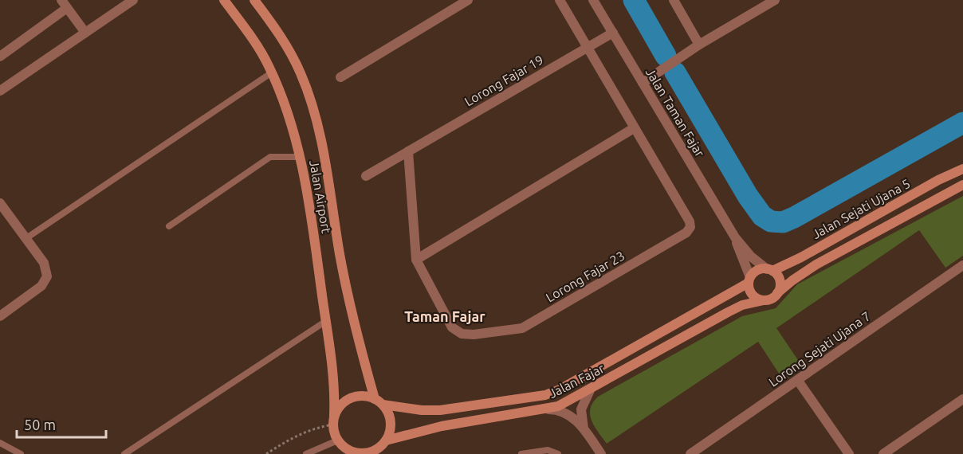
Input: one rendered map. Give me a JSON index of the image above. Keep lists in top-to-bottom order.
{
  "streets": {
    "street": [
      "Lorong Fajar 19",
      "Jalan Taman Fajar",
      "Jalan Airport",
      "Jalan Sejati Ujana 5",
      "Lorong Fajar 23",
      "Lorong Sejati Ujana 7",
      "Jalan Fajar"
    ]
  },
  "crossings": [
    ["Lorong Fajar 19", "Jalan Taman Fajar"],
    ["Lorong Fajar 19", "Lorong Fajar 23"],
    ["Jalan Airport", "Jalan Fajar"],
    ["Jalan Sejati Ujana 5", "Jalan Fajar"]
  ],
  "districts": ["Taman Fajar"],
  "scale_bar": "50 m"
}
